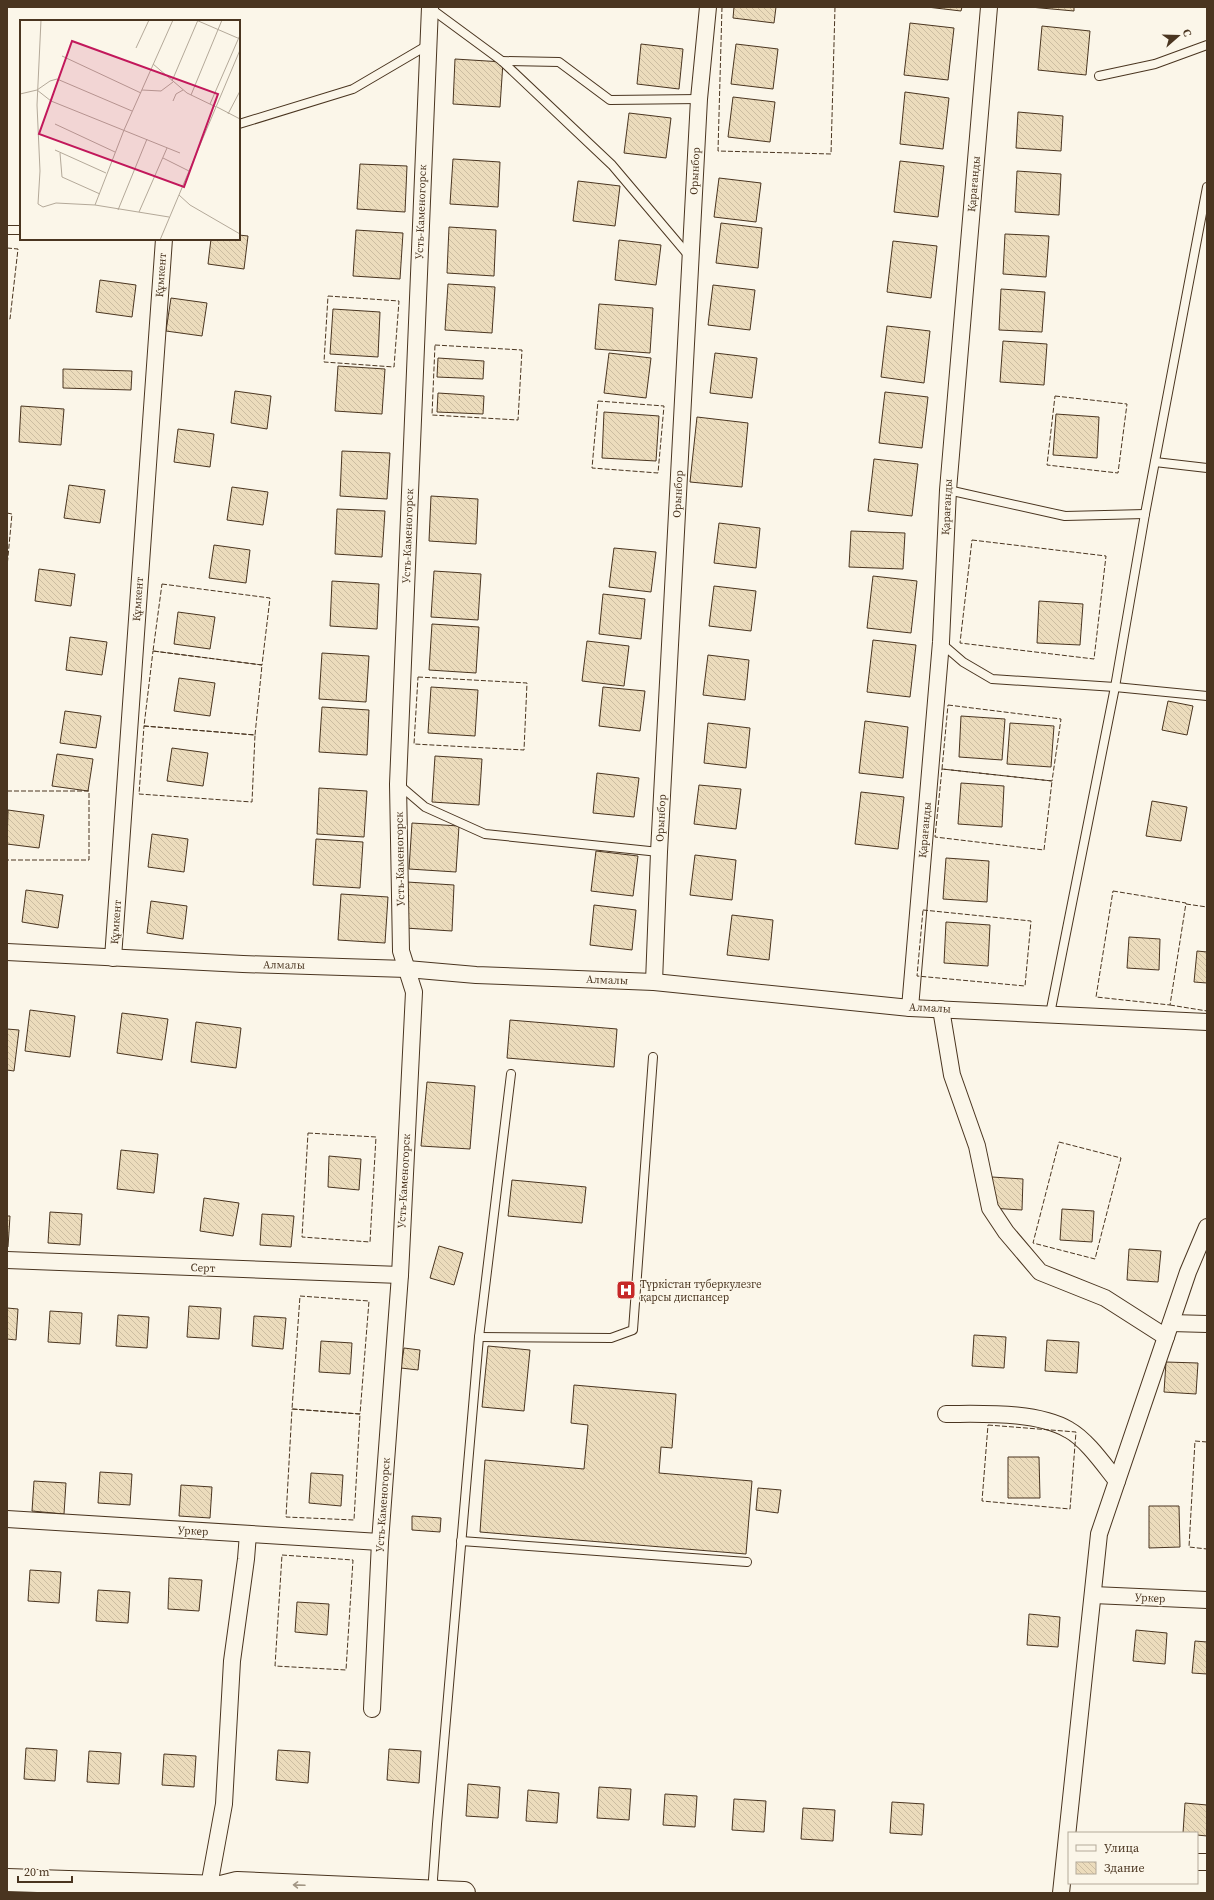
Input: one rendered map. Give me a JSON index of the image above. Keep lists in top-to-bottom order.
{
  "streets": {
    "street": [
      "Орынбор",
      "Қарағанды",
      "Усть-Каменогорск",
      "Құмкент",
      "Алмалы",
      "Серт",
      "Уркер"
    ]
  },
  "crossings": [
    ["Орынбор", "Алмалы"],
    ["Қарағанды", "Алмалы"],
    ["Усть-Каменогорск", "Алмалы"],
    ["Усть-Каменогорск", "Серт"],
    ["Усть-Каменогорск", "Уркер"],
    ["Құмкент", "Алмалы"]
  ],
  "places": {
    "hospital": ["Түркістан туберкулезге қарсы диспансер"]
  },
  "legend": ["Улица", "Здание"],
  "scale_bar": "20 m",
  "north": "right"
}
